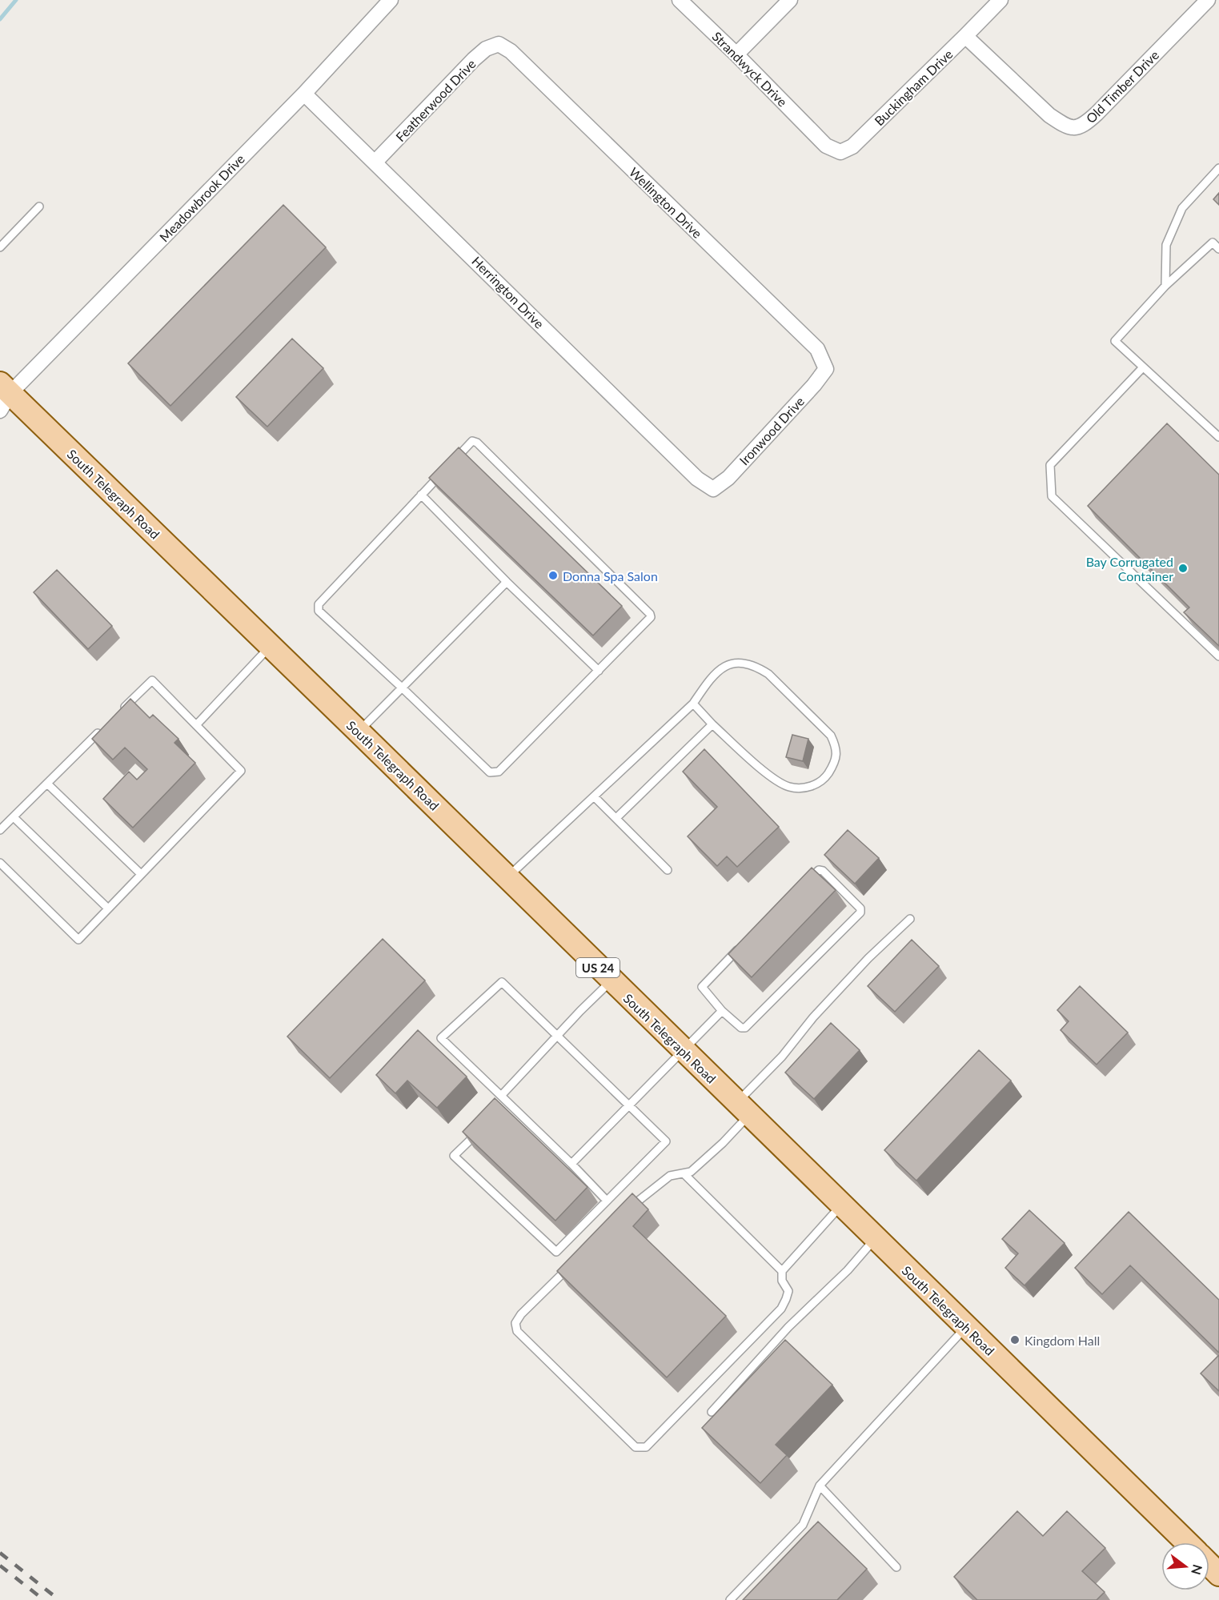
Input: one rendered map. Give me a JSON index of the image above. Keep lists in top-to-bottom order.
{
  "streets": {
    "main road": ["South Telegraph Road", "US 24"],
    "street": [
      "Strandwyck Drive",
      "Old Timber Drive",
      "Buckingham Drive",
      "Featherwood Drive",
      "Meadowbrook Drive",
      "Wellington Drive",
      "Herrington Drive",
      "Ironwood Drive"
    ]
  },
  "crossings": [
    ["Strandwyck Drive", "Buckingham Drive"],
    ["Old Timber Drive", "Buckingham Drive"],
    ["Featherwood Drive", "Wellington Drive"],
    ["Featherwood Drive", "Herrington Drive"],
    ["Meadowbrook Drive", "Herrington Drive"],
    ["Meadowbrook Drive", "South Telegraph Road"],
    ["Wellington Drive", "Ironwood Drive"],
    ["Herrington Drive", "Ironwood Drive"]
  ],
  "places": ["Bay Corrugated Container", "Donna Spa Salon", "Kingdom Hall"],
  "north": "right"
}
